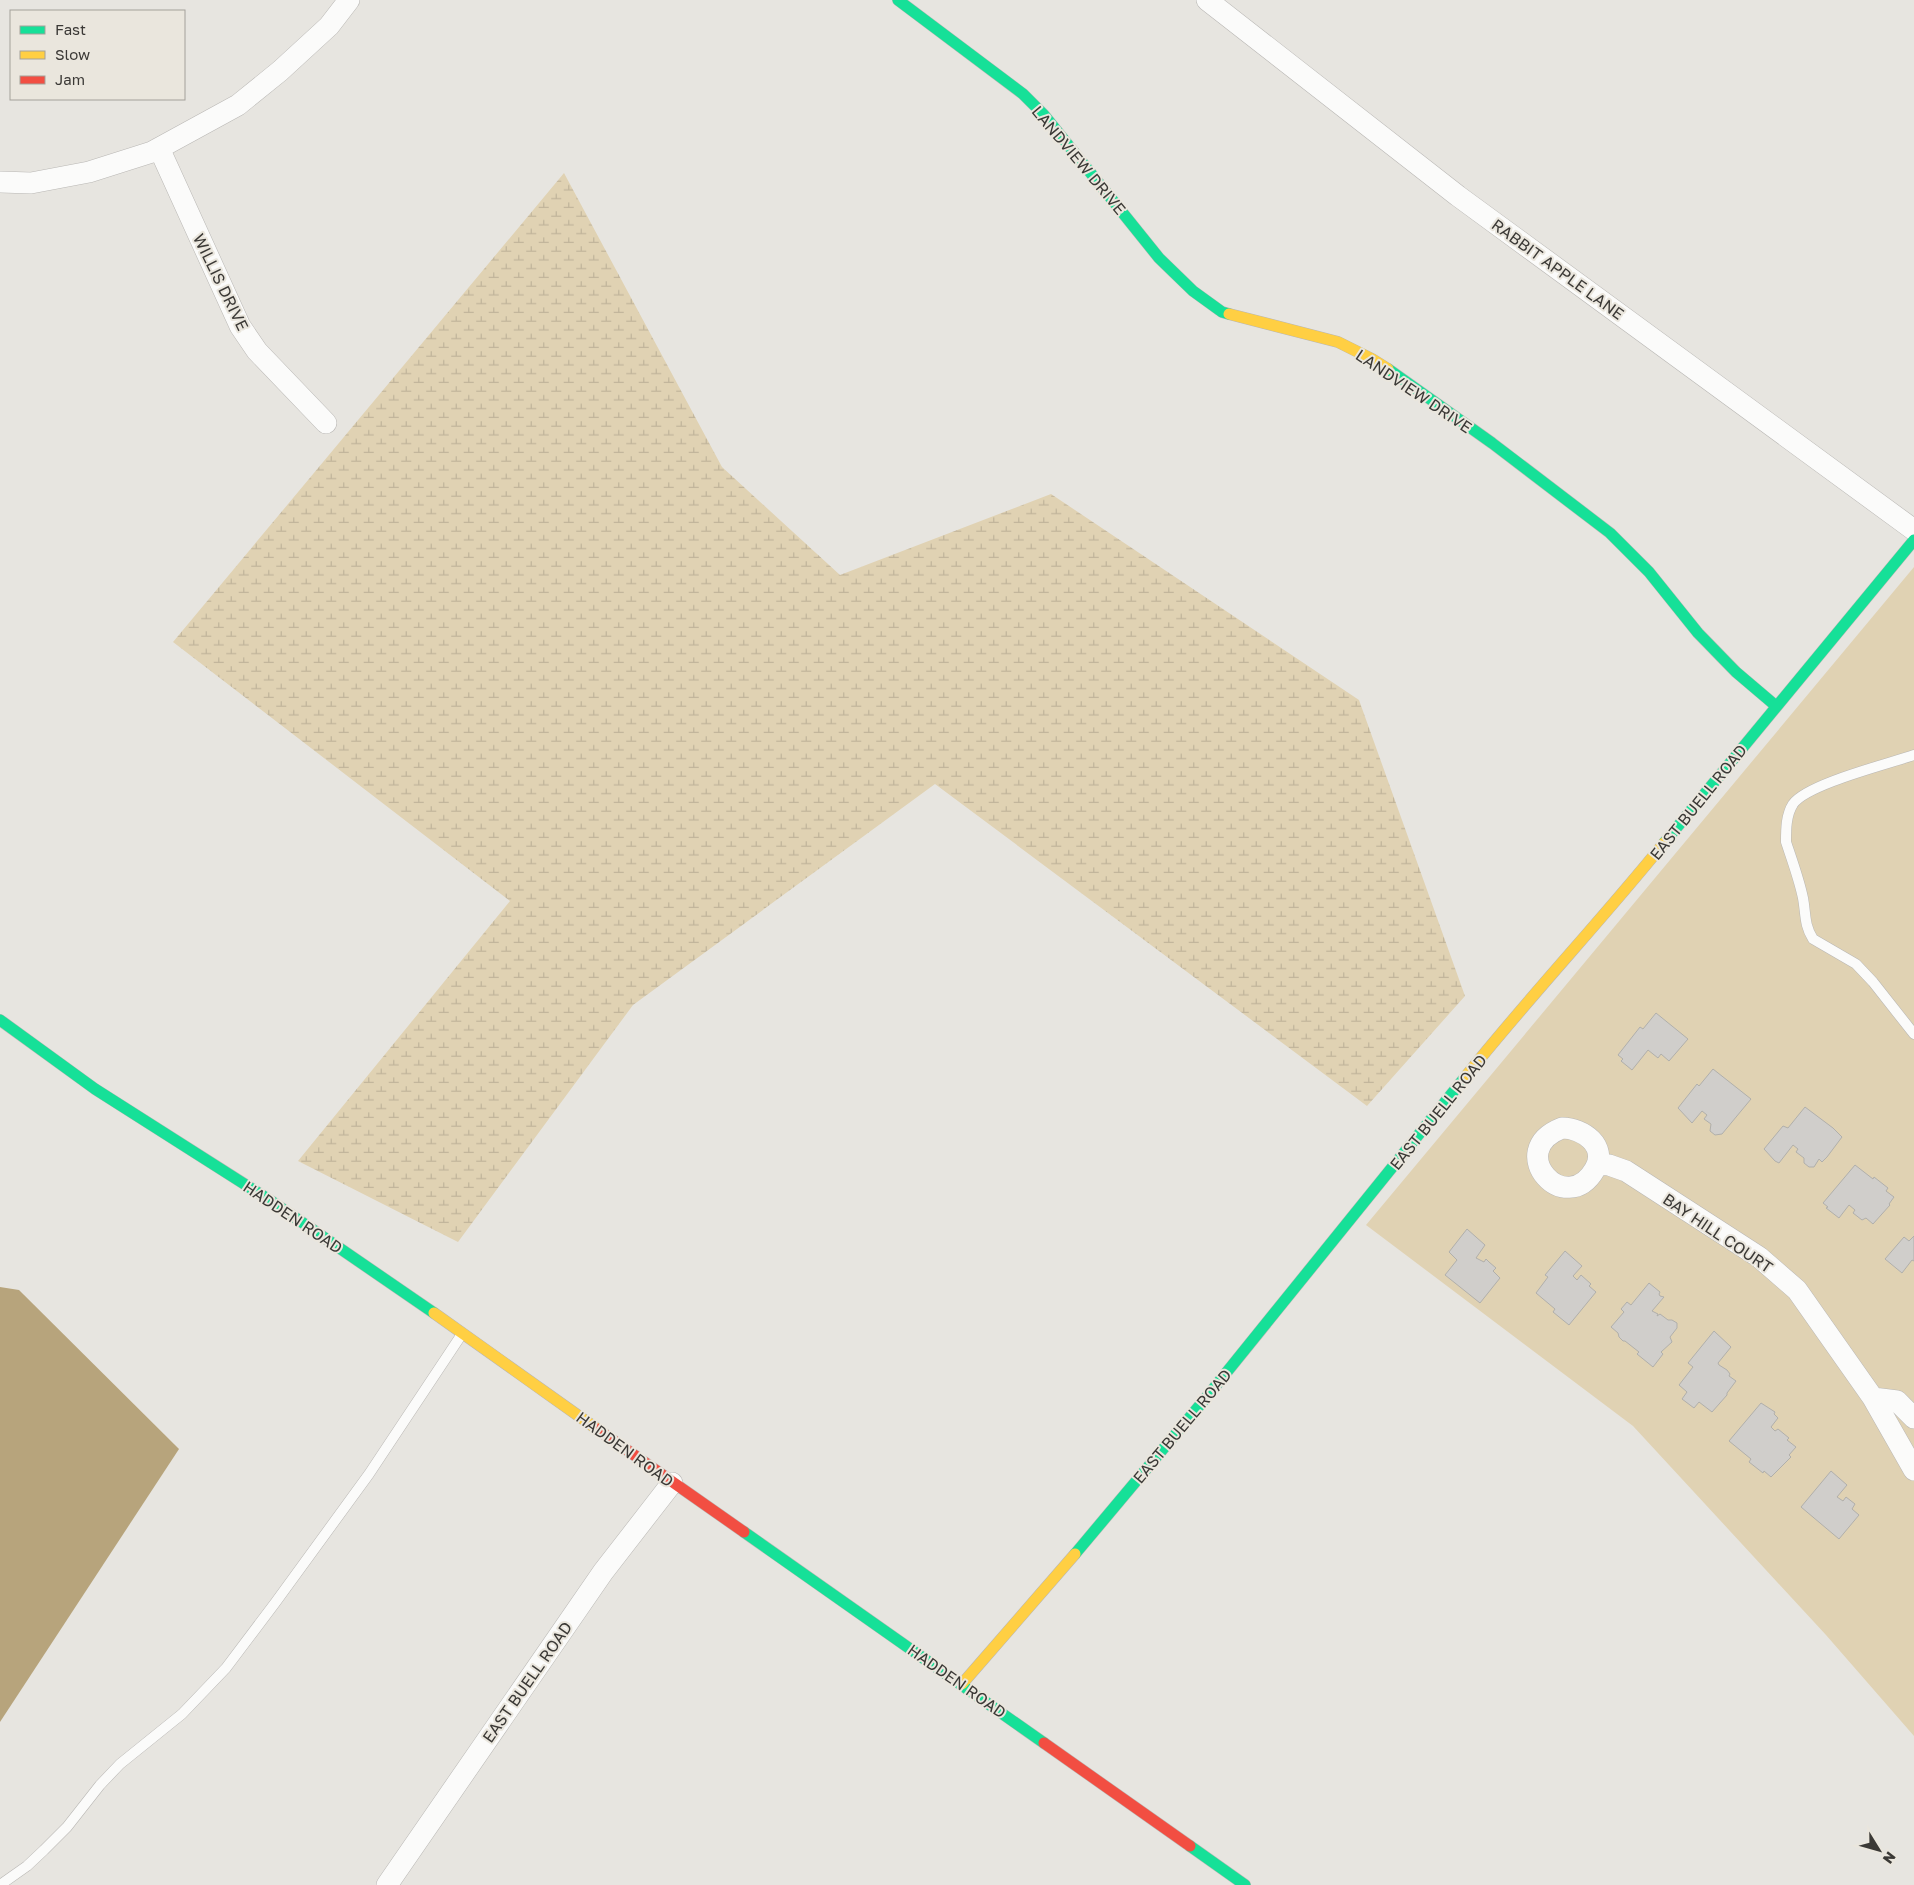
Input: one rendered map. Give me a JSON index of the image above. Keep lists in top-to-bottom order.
{
  "streets": {
    "street": [
      "LANDVIEW DRIVE",
      "RABBIT APPLE LANE",
      "WILLIS DRIVE",
      "EAST BUELL ROAD",
      "HADDEN ROAD",
      "BAY HILL COURT"
    ]
  },
  "crossings": [
    ["LANDVIEW DRIVE", "EAST BUELL ROAD"],
    ["EAST BUELL ROAD", "HADDEN ROAD"]
  ],
  "legend": ["Fast", "Slow", "Jam"],
  "north": "bottom right"
}
